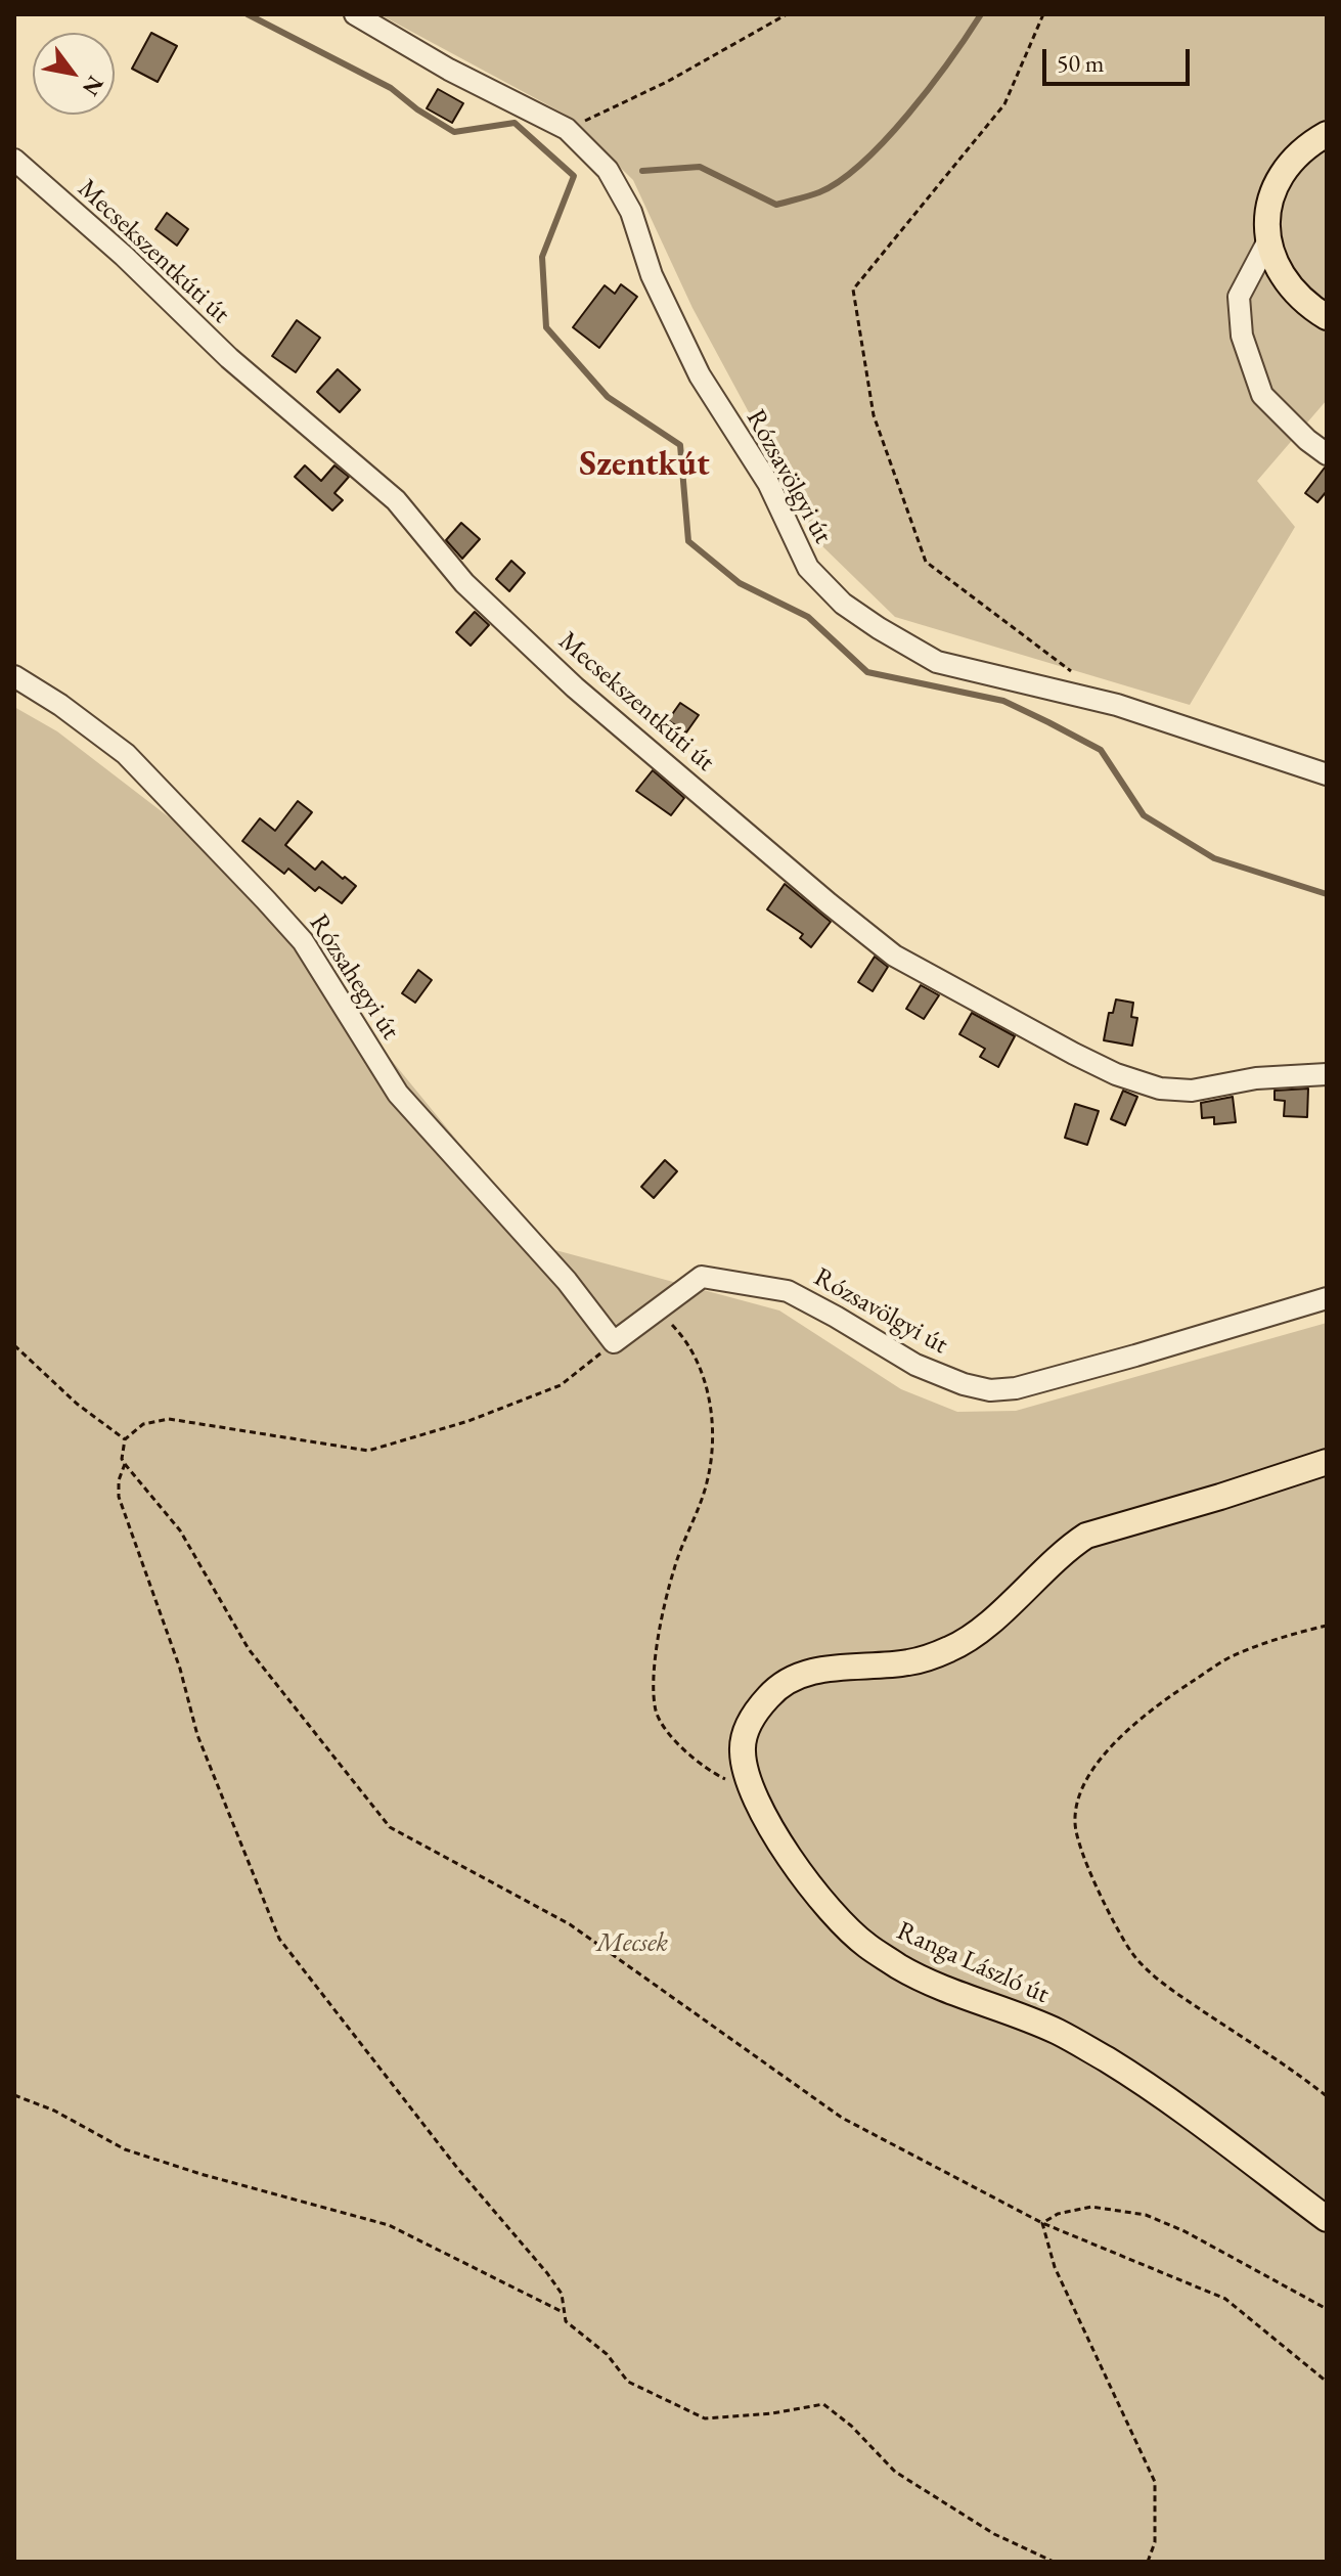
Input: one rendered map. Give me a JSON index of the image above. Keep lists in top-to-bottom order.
{
  "streets": {
    "main road": ["Ranga László út"],
    "street": ["Mecsekszentkúti út", "Rózsavölgyi út", "Rózsahegyi út"]
  },
  "crossings": [
    ["Rózsavölgyi út", "Rózsahegyi út"]
  ],
  "districts": ["Szentkút"],
  "parks": ["Mecsek"],
  "scale_bar": "50 m",
  "north": "bottom right"
}
